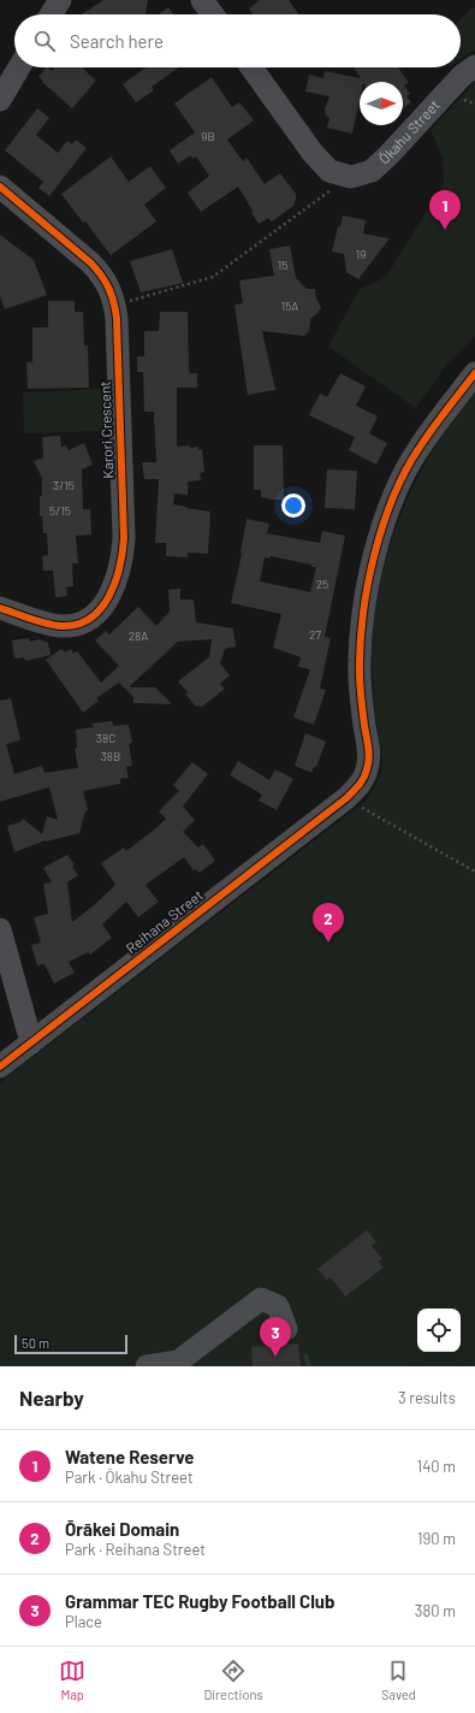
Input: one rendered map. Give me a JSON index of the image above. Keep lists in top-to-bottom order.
{
  "streets": {
    "street": ["Ōkahu Street", "Karori Crescent", "Reihana Street"]
  },
  "house_numbers": [
    "9B",
    "19",
    "15",
    "15A",
    "3/15",
    "5/15",
    "25",
    "27",
    "28A",
    "38C",
    "38B"
  ],
  "scale_bar": "50 m",
  "north": "right",
  "page": {
    "search": "Search here",
    "pins": ["1", "2", "3"],
    "scale": "50 m",
    "heading": ["Nearby", "3 results"],
    "list": [
      {
        "mark": "1",
        "name": "Watene Reserve",
        "note": "Park · Ōkahu Street",
        "value": "140 m"
      },
      {
        "mark": "2",
        "name": "Ōrākei Domain",
        "note": "Park · Reihana Street",
        "value": "190 m"
      },
      {
        "mark": "3",
        "name": "Grammar TEC Rugby Football Club",
        "note": "Place",
        "value": "380 m"
      }
    ],
    "nav": ["Map", "Directions", "Saved"]
  }
}
